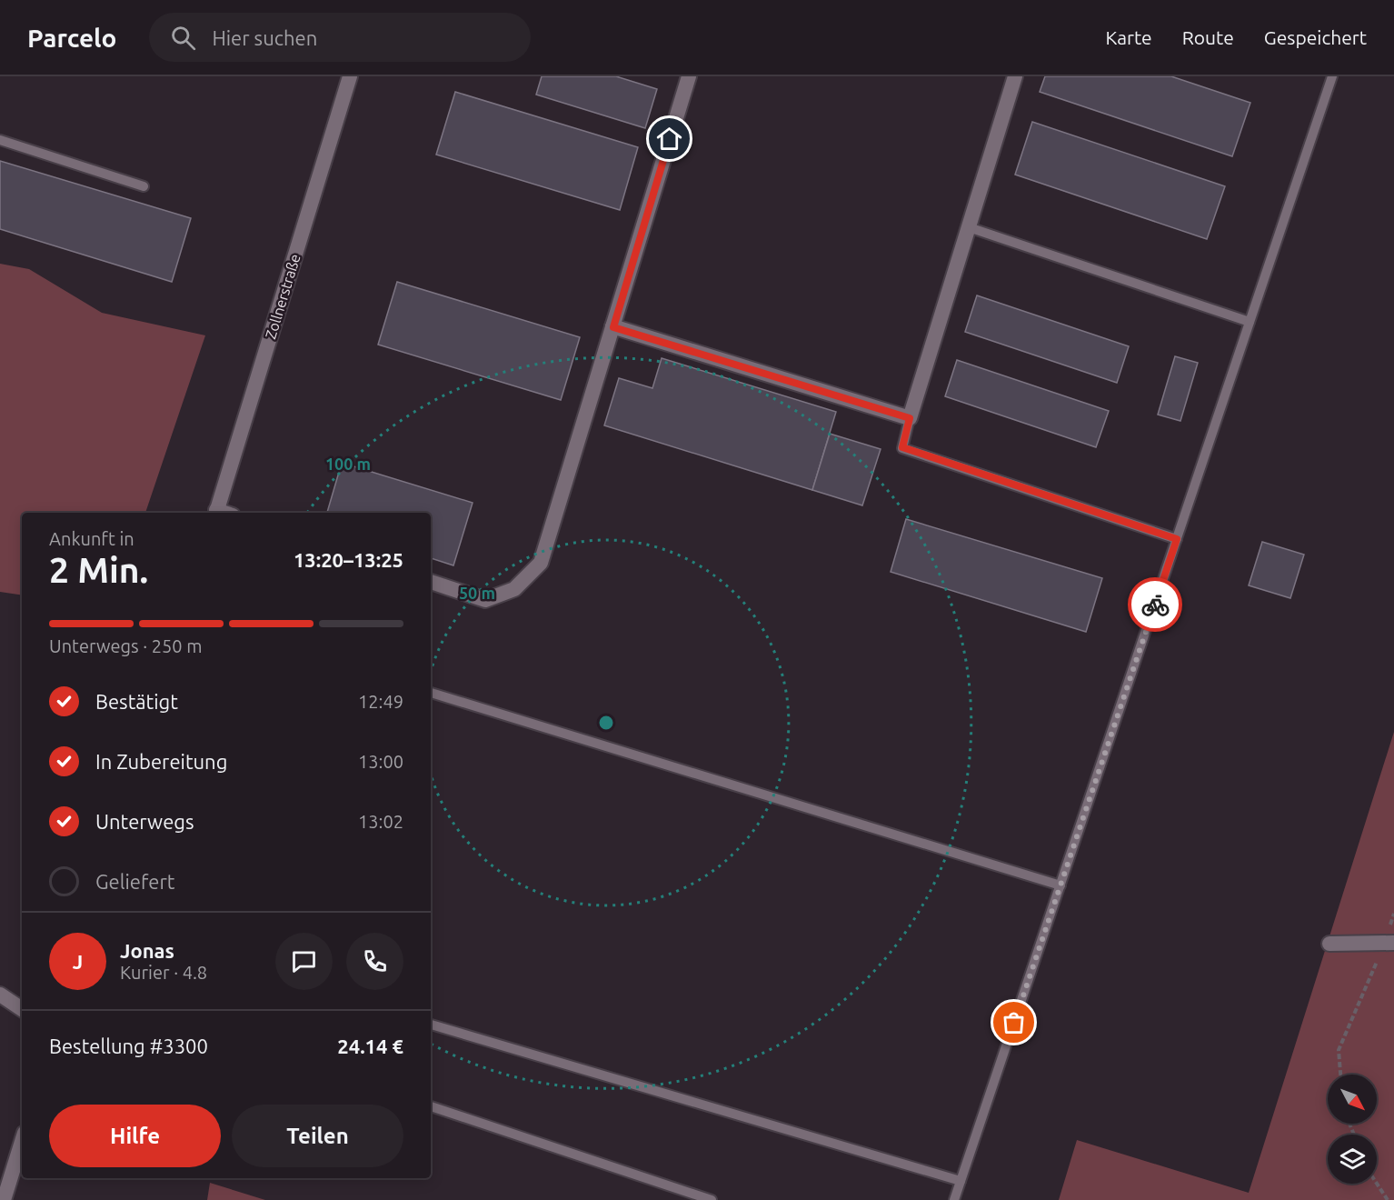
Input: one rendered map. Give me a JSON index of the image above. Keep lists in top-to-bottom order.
{
  "streets": {
    "street": ["Zollnerstraße"]
  },
  "north": "bottom right",
  "page": {
    "header": "Parcelo",
    "search": "Hier suchen",
    "nav": ["Karte", "Route", "Gespeichert"],
    "heading": ["2 Min.", "Ankunft in", "13:20–13:25"],
    "panel": [
      "Jonas",
      "Kurier · 4.8",
      "Bestellung #3300",
      "24.14 €"
    ],
    "bar": "Unterwegs · 250 m",
    "list": [
      ["Bestätigt", "12:49"],
      ["In Zubereitung", "13:00"],
      ["Unterwegs", "13:02"],
      "Geliefert"
    ],
    "round": "J",
    "buttons": ["Hilfe", "Teilen"]
  },
  "rings": ["100 m", "50 m"]
}
